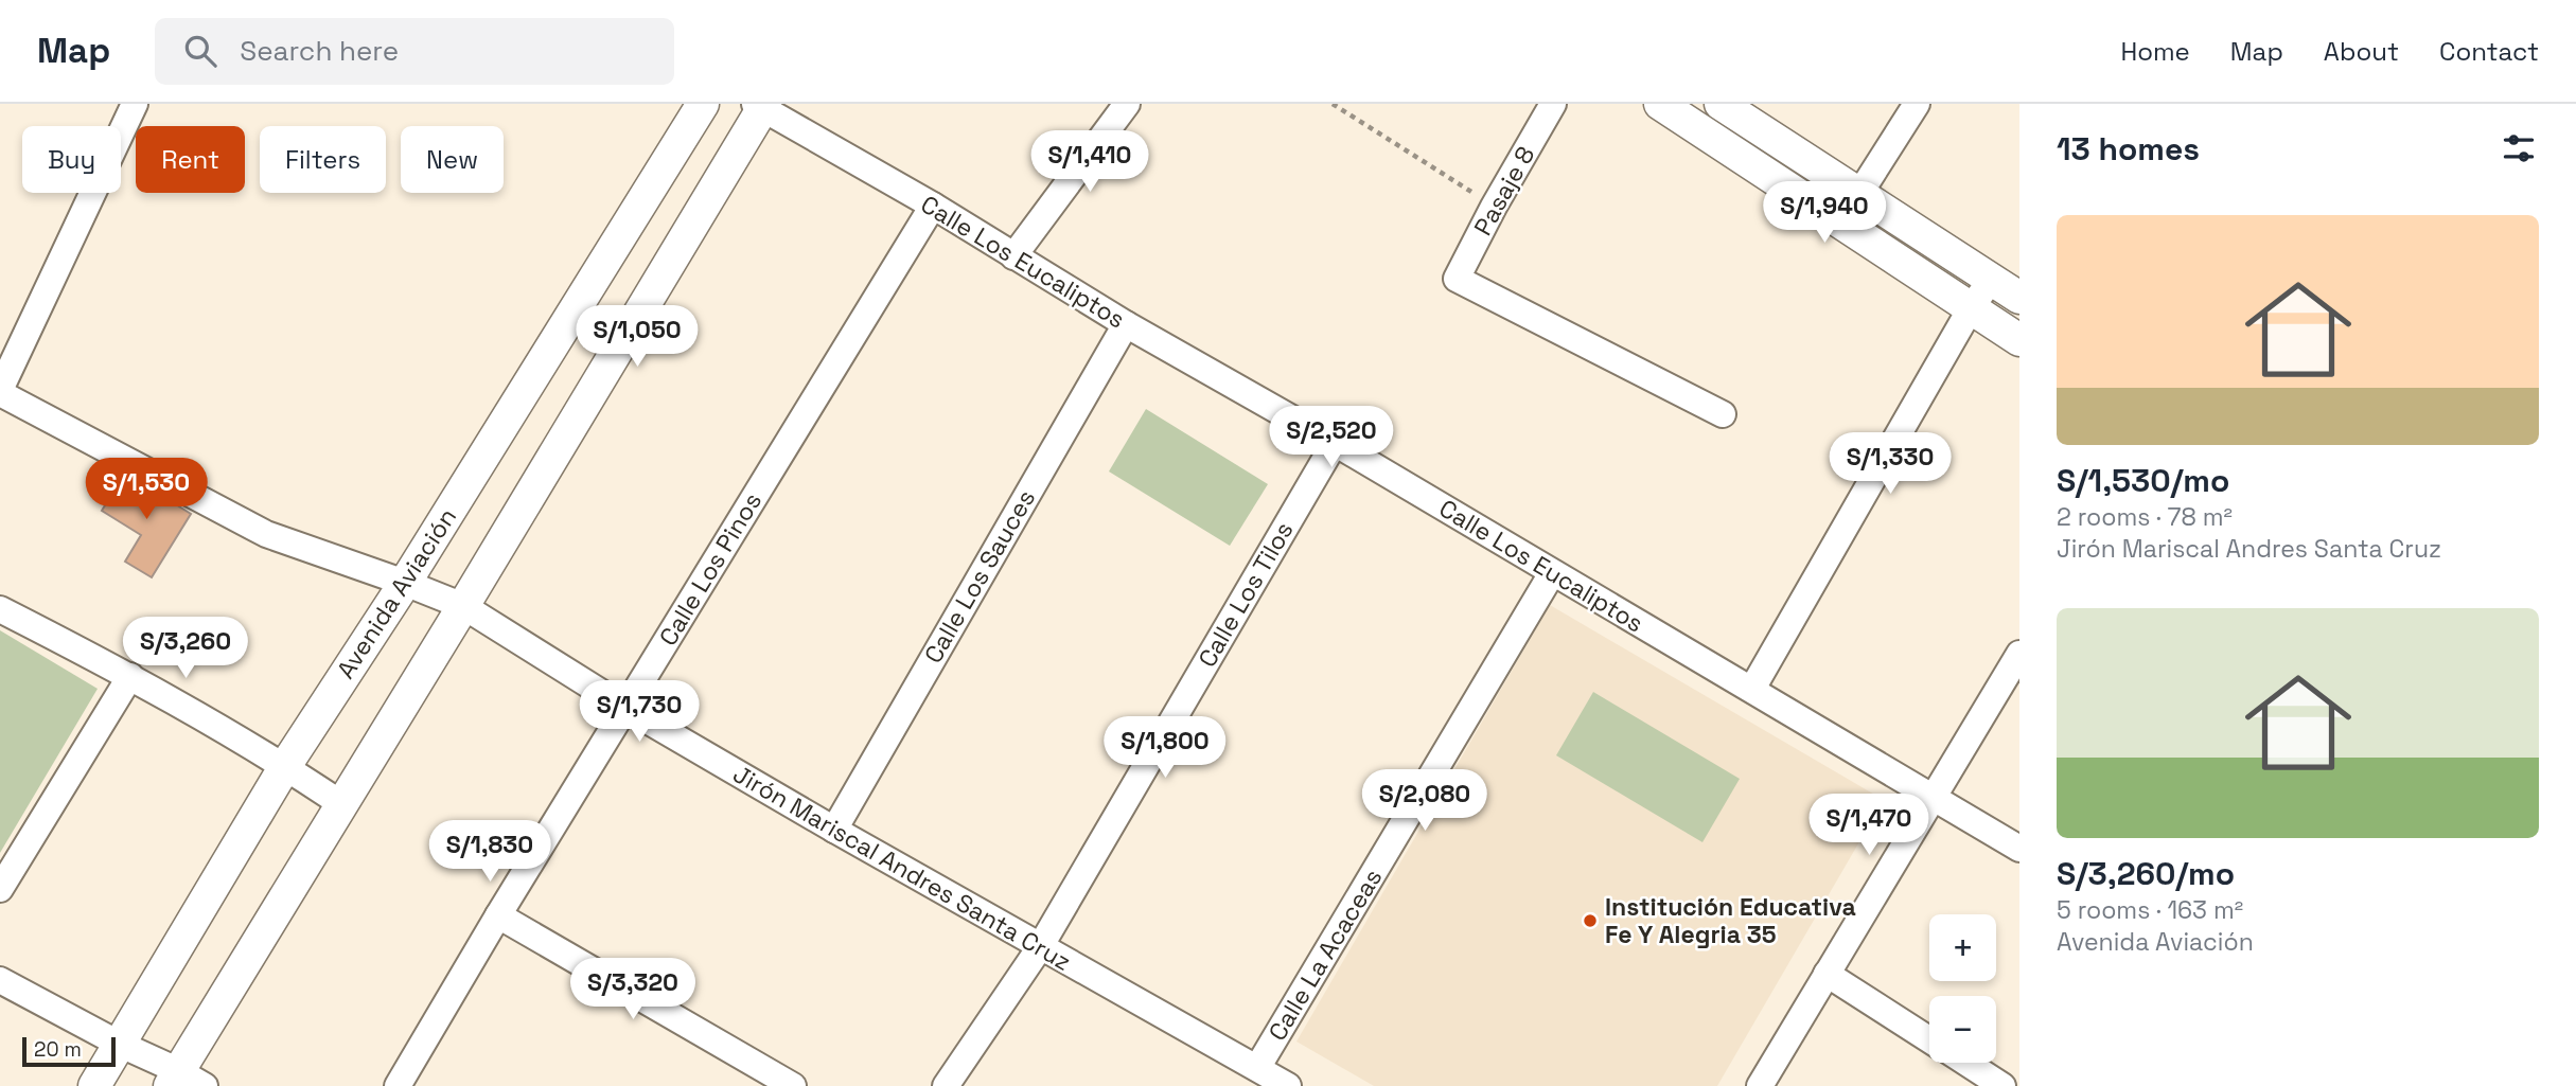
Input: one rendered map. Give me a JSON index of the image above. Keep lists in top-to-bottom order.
{
  "streets": {
    "street": [
      "Pasaje 8",
      "Calle Los Eucaliptos",
      "Calle Los Pinos",
      "Calle Los Sauces",
      "Avenida Aviación",
      "Calle Los Tilos",
      "Jirón Mariscal Andres Santa Cruz",
      "Calle La Acaceas"
    ]
  },
  "crossings": [
    ["Calle Los Eucaliptos", "Calle Los Pinos"],
    ["Calle Los Eucaliptos", "Calle Los Sauces"],
    ["Calle Los Eucaliptos", "Calle Los Tilos"],
    ["Calle Los Eucaliptos", "Calle La Acaceas"],
    ["Calle Los Pinos", "Jirón Mariscal Andres Santa Cruz"],
    ["Calle Los Sauces", "Jirón Mariscal Andres Santa Cruz"],
    ["Avenida Aviación", "Jirón Mariscal Andres Santa Cruz"],
    ["Calle Los Tilos", "Jirón Mariscal Andres Santa Cruz"],
    ["Jirón Mariscal Andres Santa Cruz", "Calle La Acaceas"]
  ],
  "places": ["Institución Educativa Fe Y Alegria 35"],
  "scale_bar": "20 m",
  "page": {
    "header": "Map",
    "search": "Search here",
    "nav": [
      "Home",
      "Map",
      "About",
      "Contact"
    ],
    "heading": "13 homes",
    "chip": [
      "Buy",
      "Rent",
      "Filters",
      "New"
    ],
    "price": [
      "S/1,410",
      "S/1,940",
      "S/1,050",
      "S/2,520",
      "S/1,330",
      "S/1,530",
      "S/3,260",
      "S/1,730",
      "S/1,800",
      "S/2,080",
      "S/1,470",
      "S/1,830",
      "S/3,320"
    ],
    "list": [
      {
        "name": "S/1,530/mo",
        "note": "2 rooms · 78 m² · Jirón Mariscal Andres Santa Cruz"
      },
      {
        "name": "S/3,260/mo",
        "note": "5 rooms · 163 m² · Avenida Aviación"
      }
    ],
    "map_buttons": ["+", "−"],
    "scale": "20 m"
  }
}
